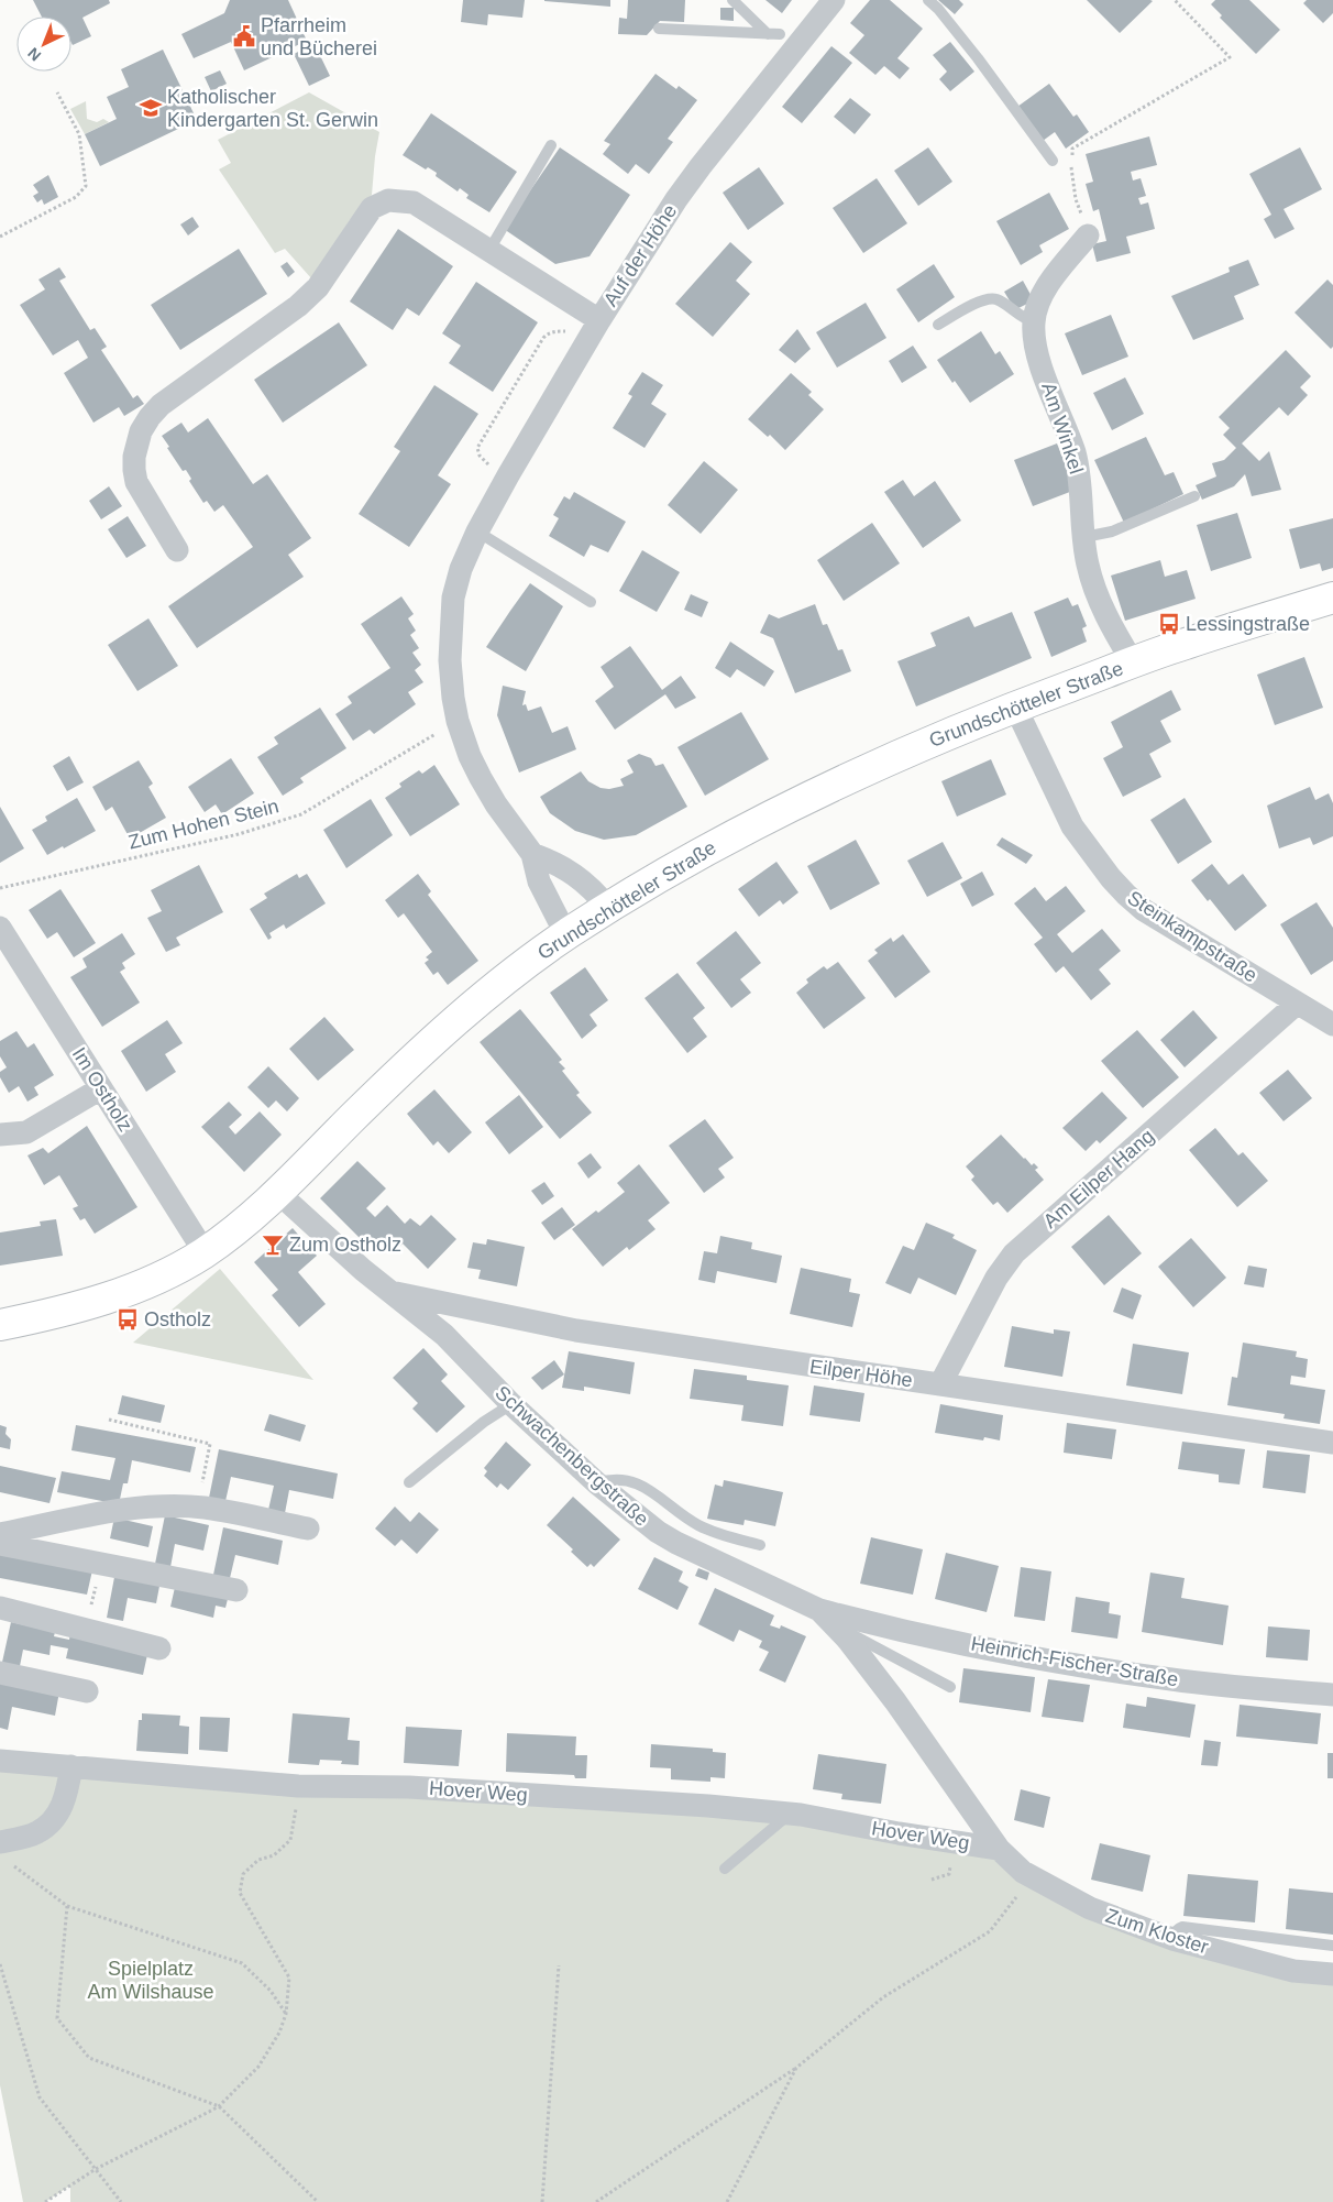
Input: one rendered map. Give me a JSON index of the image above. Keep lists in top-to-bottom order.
{
  "streets": {
    "main road": ["Grundschötteler Straße"],
    "street": [
      "Auf der Höhe",
      "Am Winkel",
      "Steinkampstraße",
      "Im Ostholz",
      "Am Eilper Hang",
      "Eilper Höhe",
      "Schwachenbergstraße",
      "Heinrich-Fischer-Straße",
      "Hover Weg",
      "Zum Kloster"
    ],
    "path": ["Zum Hohen Stein"]
  },
  "crossings": [
    ["Auf der Höhe", "Grundschötteler Straße"],
    ["Auf der Höhe", "Zum Hohen Stein"],
    ["Am Winkel", "Grundschötteler Straße"],
    ["Grundschötteler Straße", "Steinkampstraße"],
    ["Grundschötteler Straße", "Im Ostholz"],
    ["Grundschötteler Straße", "Schwachenbergstraße"],
    ["Steinkampstraße", "Am Eilper Hang"],
    ["Am Eilper Hang", "Eilper Höhe"],
    ["Eilper Höhe", "Schwachenbergstraße"],
    ["Schwachenbergstraße", "Heinrich-Fischer-Straße"],
    ["Schwachenbergstraße", "Hover Weg"],
    ["Schwachenbergstraße", "Zum Kloster"],
    ["Hover Weg", "Zum Kloster"]
  ],
  "parks": ["Spielplatz Am Wilshause"],
  "places": {
    "public building": ["Pfarrheim und Bücherei"],
    "school or university": ["Katholischer Kindergarten St. Gerwin"],
    "bus stop": ["Lessingstraße", "Ostholz"],
    "bar": ["Zum Ostholz"]
  },
  "north": "bottom left"
}
